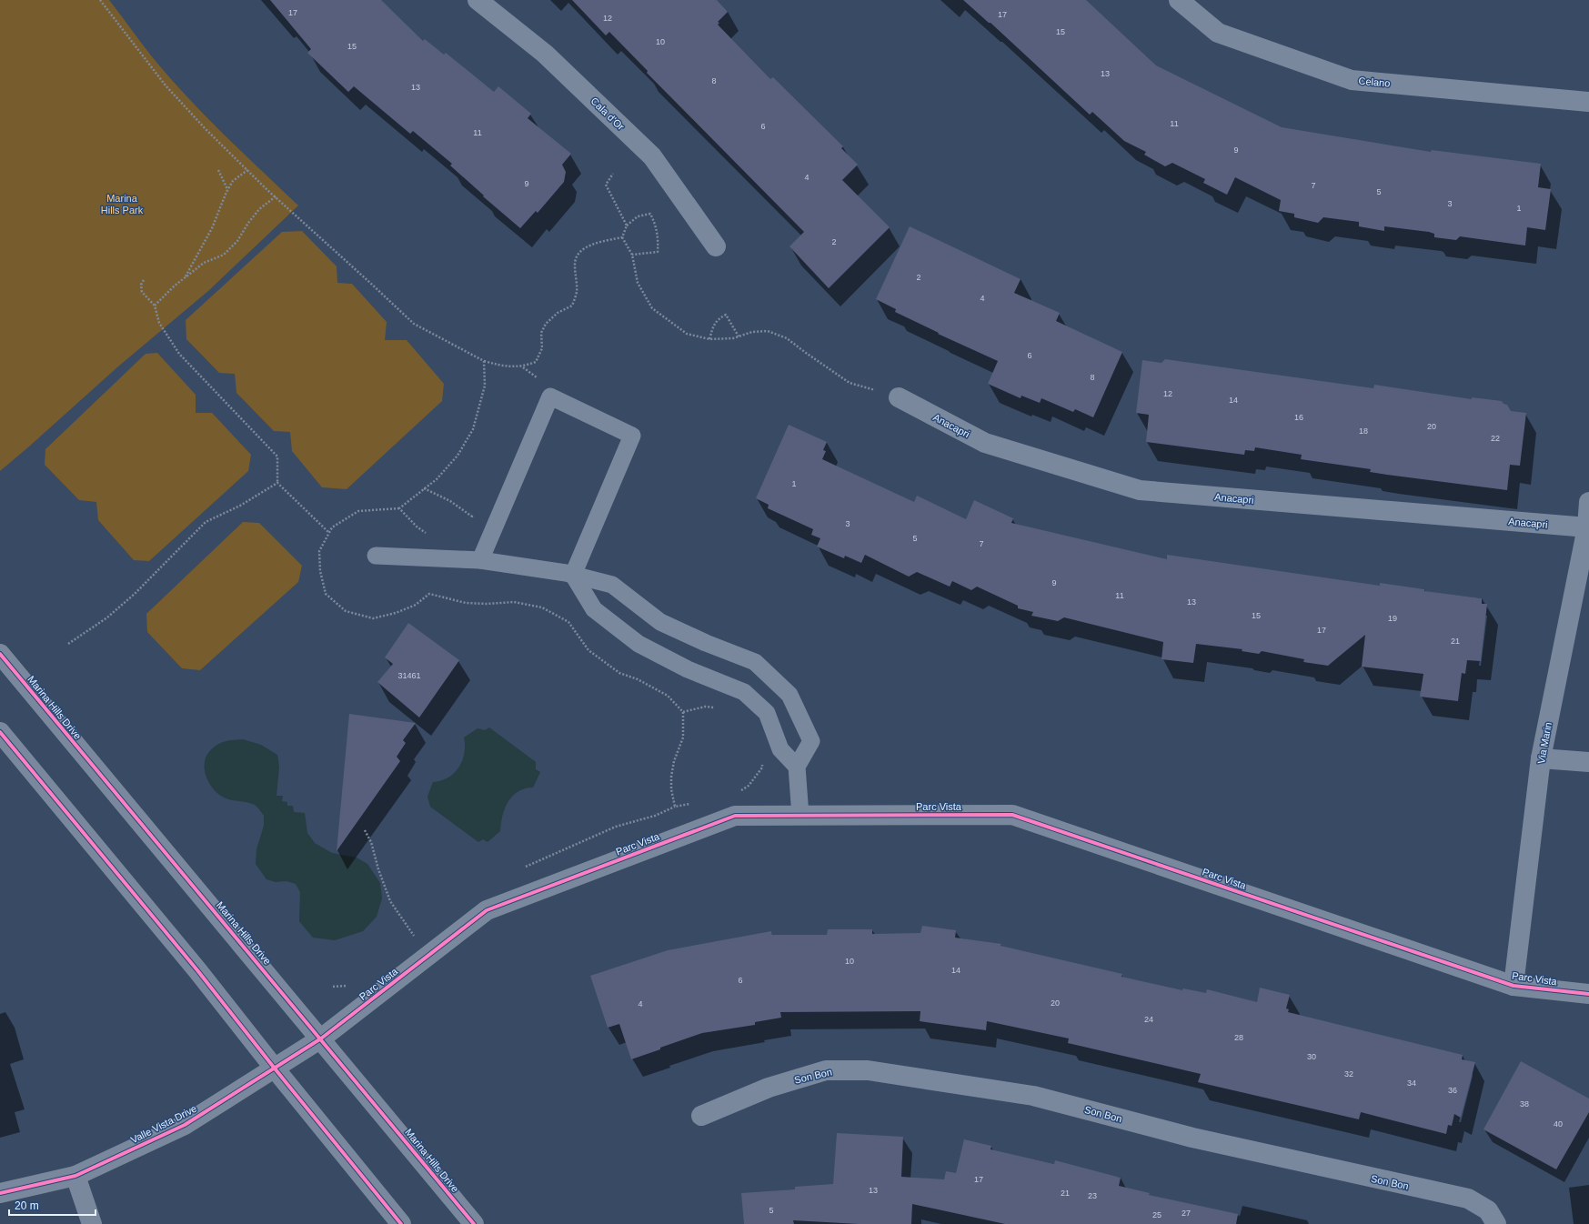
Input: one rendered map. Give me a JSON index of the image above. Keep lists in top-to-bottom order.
{
  "streets": {
    "street": [
      "Celano",
      "Cala d'Or",
      "Anacapri",
      "Marina Hills Drive",
      "Via Marin",
      "Parc Vista",
      "Son Bon",
      "Valle Vista Drive"
    ]
  },
  "crossings": [
    ["Anacapri", "Via Marin"],
    ["Marina Hills Drive", "Parc Vista"],
    ["Marina Hills Drive", "Valle Vista Drive"],
    ["Via Marin", "Parc Vista"],
    ["Parc Vista", "Valle Vista Drive"]
  ],
  "parks": ["Marina Hills Park"],
  "house_numbers": [
    "17",
    "17",
    "12",
    "15",
    "10",
    "15",
    "13",
    "8",
    "13",
    "11",
    "6",
    "11",
    "9",
    "4",
    "9",
    "7",
    "5",
    "3",
    "1",
    "2",
    "2",
    "4",
    "6",
    "8",
    "12",
    "14",
    "16",
    "20",
    "18",
    "22",
    "1",
    "3",
    "5",
    "7",
    "9",
    "11",
    "13",
    "15",
    "19",
    "17",
    "21",
    "31461",
    "10",
    "14",
    "6",
    "20",
    "4",
    "24",
    "28",
    "30",
    "32",
    "34",
    "36",
    "38",
    "40",
    "17",
    "13",
    "21",
    "23",
    "5",
    "27",
    "25"
  ],
  "scale_bar": "20 m"
}
